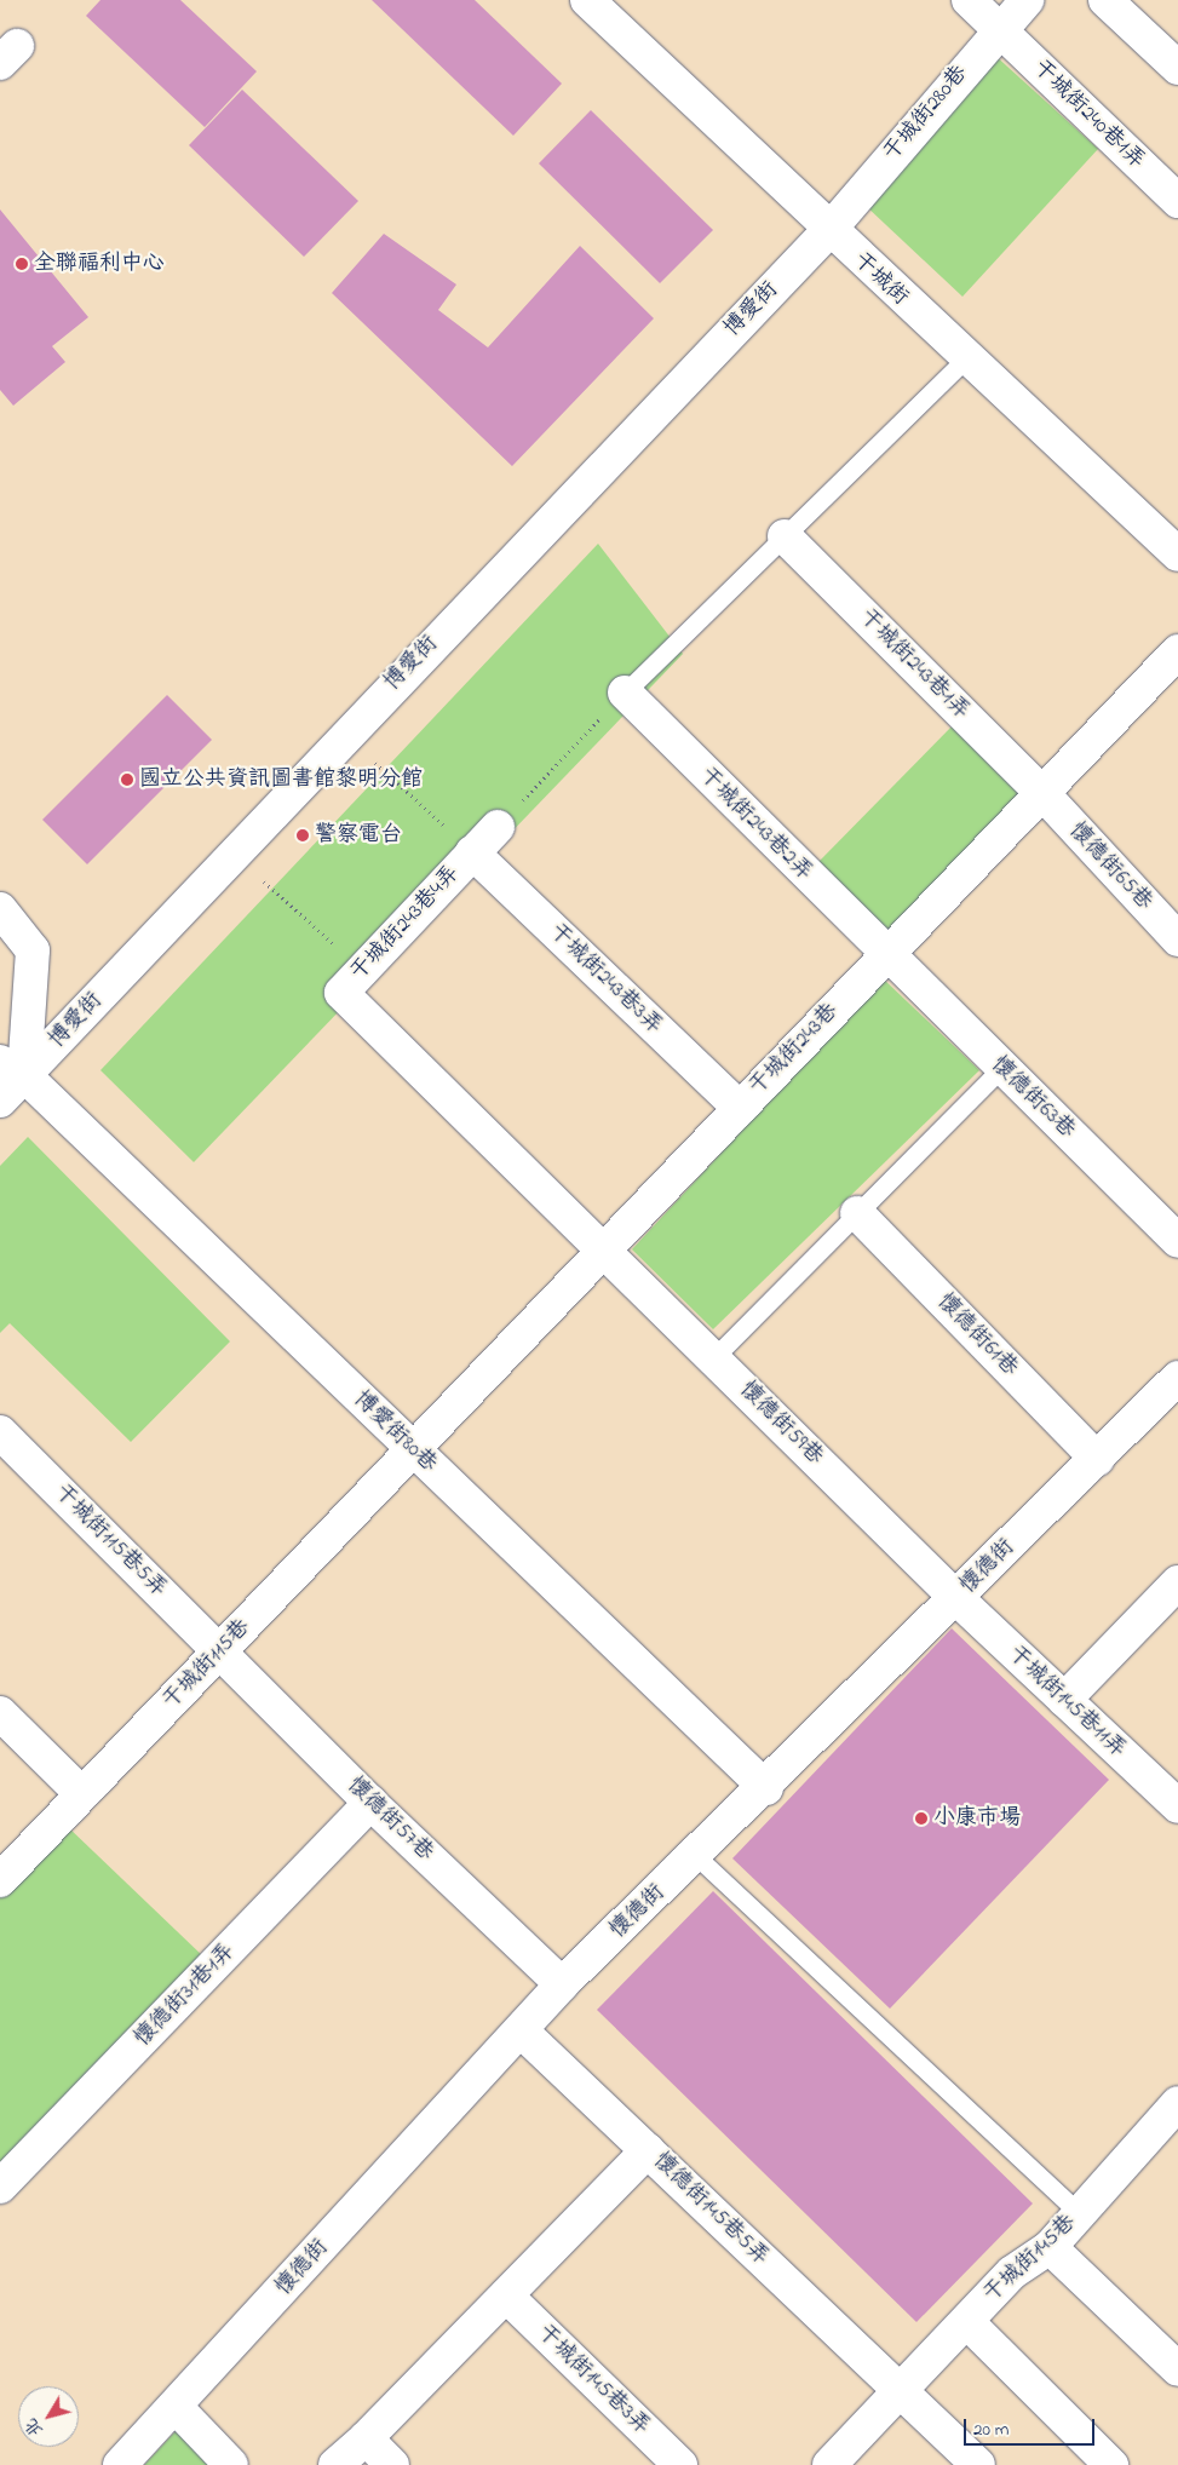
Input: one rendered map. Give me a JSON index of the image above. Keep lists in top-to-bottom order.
{
  "streets": {
    "street": [
      "干城街280巷",
      "干城街240巷1弄",
      "干城街",
      "博愛街",
      "干城街243巷1弄",
      "干城街243巷2弄",
      "懷德街65巷",
      "干城街243巷4弄",
      "干城街243巷3弄",
      "干城街243巷",
      "懷德街63巷",
      "懷德街61巷",
      "懷德街59巷",
      "博愛街80巷",
      "干城街115巷5弄",
      "懷德街",
      "干城街115巷",
      "干城街145巷11弄",
      "懷德街57巷",
      "懷德街31巷1弄",
      "懷德街145巷5弄",
      "干城街145巷",
      "干城街145巷3弄"
    ]
  },
  "crossings": [
    ["干城街280巷", "干城街240巷1弄"],
    ["干城街280巷", "干城街"],
    ["干城街280巷", "博愛街"],
    ["干城街", "博愛街"],
    ["博愛街", "博愛街80巷"],
    ["干城街243巷1弄", "懷德街65巷"],
    ["干城街243巷1弄", "干城街243巷"],
    ["干城街243巷2弄", "干城街243巷"],
    ["干城街243巷2弄", "懷德街63巷"],
    ["懷德街65巷", "干城街243巷"],
    ["干城街243巷4弄", "干城街243巷3弄"],
    ["干城街243巷4弄", "干城街243巷"],
    ["干城街243巷4弄", "懷德街59巷"],
    ["干城街243巷3弄", "干城街243巷"],
    ["干城街243巷", "懷德街63巷"],
    ["干城街243巷", "懷德街59巷"],
    ["干城街243巷", "博愛街80巷"],
    ["干城街243巷", "干城街115巷"],
    ["懷德街61巷", "懷德街"],
    ["懷德街59巷", "懷德街"],
    ["懷德街59巷", "干城街145巷11弄"],
    ["博愛街80巷", "懷德街"],
    ["博愛街80巷", "干城街115巷"],
    ["干城街115巷5弄", "干城街115巷"],
    ["干城街115巷5弄", "懷德街57巷"],
    ["懷德街", "干城街145巷11弄"],
    ["懷德街", "懷德街57巷"],
    ["懷德街", "懷德街145巷5弄"],
    ["干城街115巷", "懷德街57巷"],
    ["懷德街57巷", "懷德街31巷1弄"],
    ["懷德街145巷5弄", "干城街145巷"]
  ],
  "places": [
    "全聯福利中心",
    "國立公共資訊圖書館黎明分館",
    "警察電台",
    "小康市場"
  ],
  "scale_bar": "20 m",
  "north": "bottom left"
}
